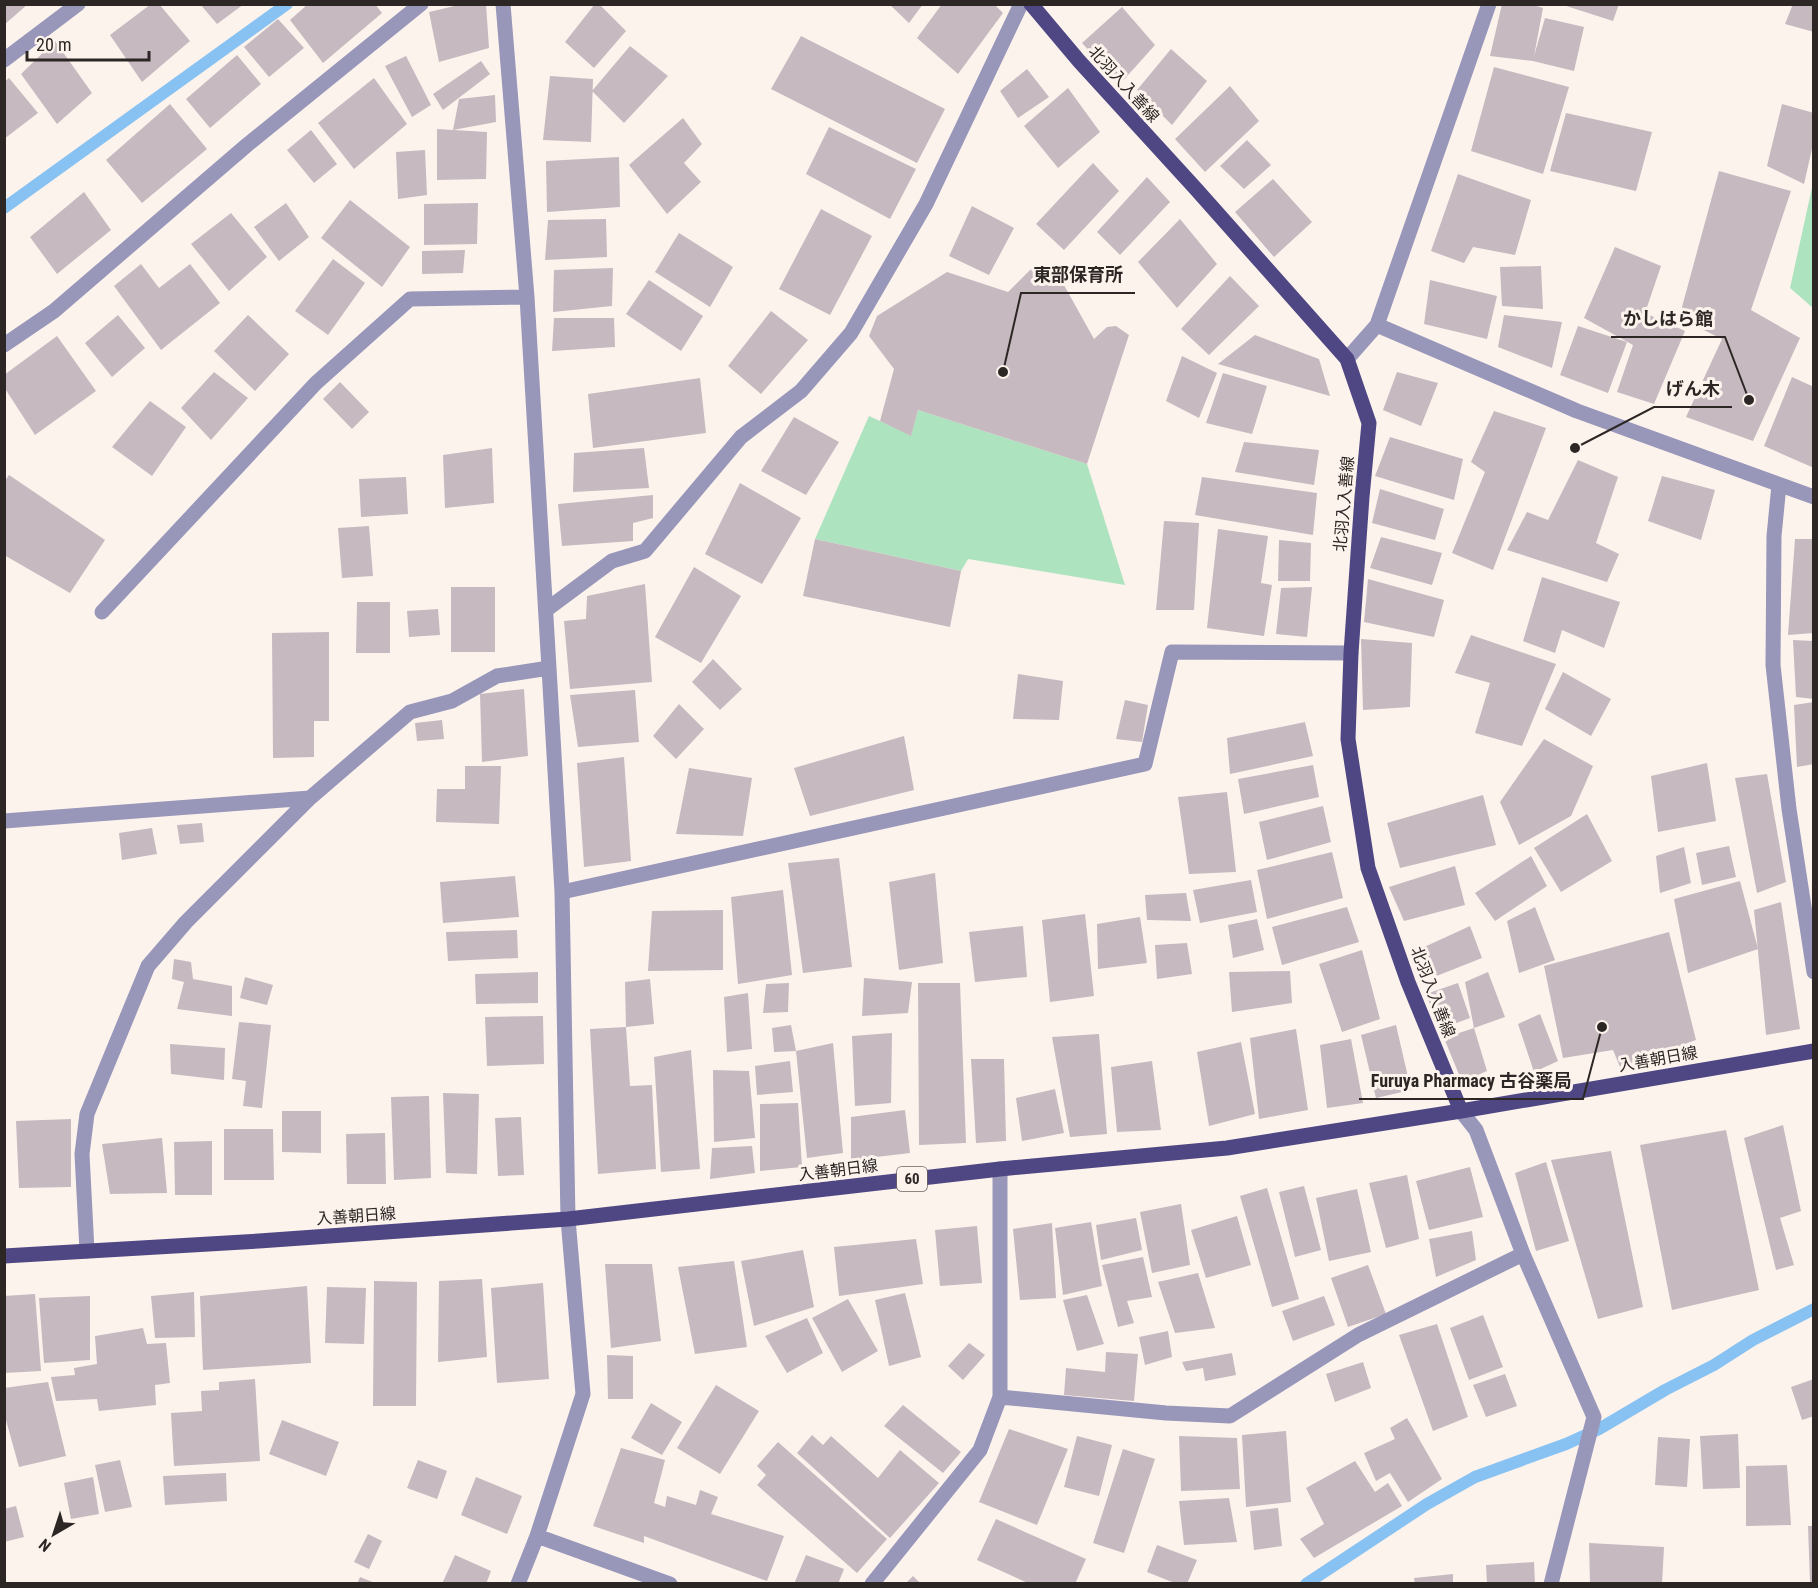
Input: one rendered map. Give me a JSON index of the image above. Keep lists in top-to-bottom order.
{
  "streets": {
    "main road": ["北羽入入善線", "入善朝日線", "60"]
  },
  "crossings": [
    ["北羽入入善線", "入善朝日線"]
  ],
  "places": [
    "東部保育所",
    "かしはら館",
    "げん木",
    "Furuya Pharmacy 古谷薬局"
  ],
  "scale_bar": "20 m",
  "north": "bottom left"
}
